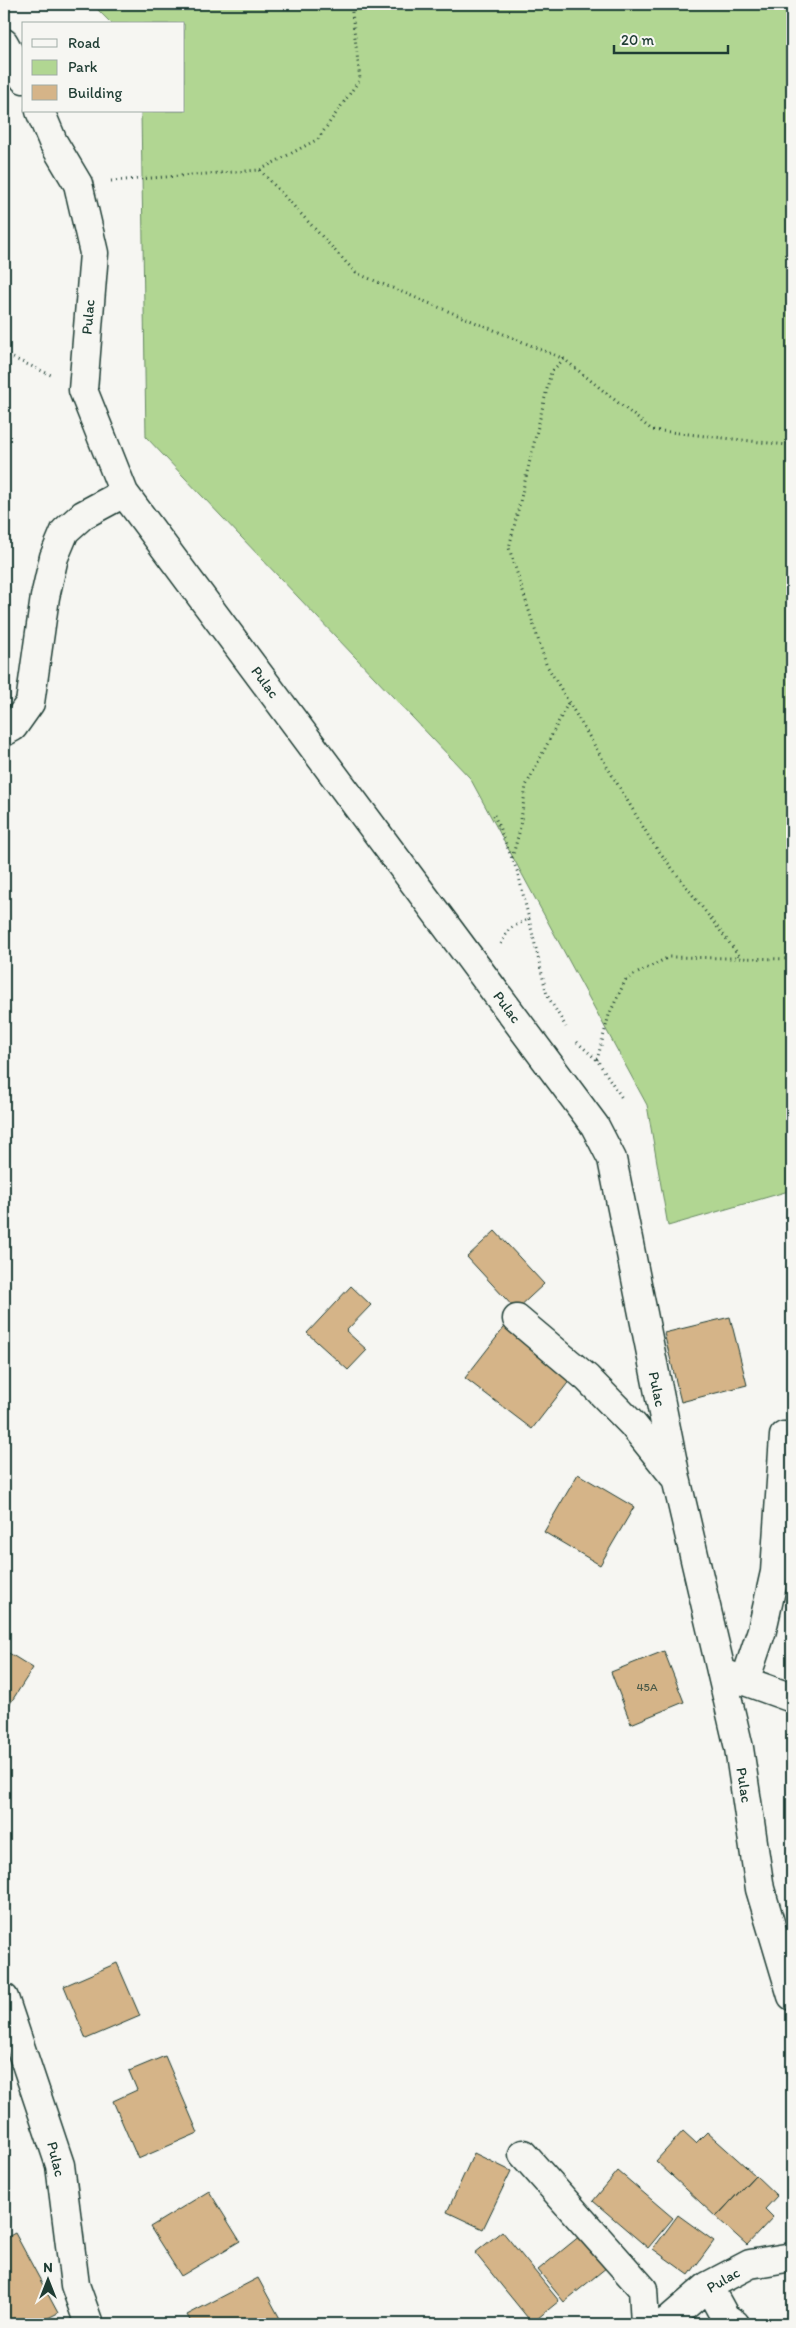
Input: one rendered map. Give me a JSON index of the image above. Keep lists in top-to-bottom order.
{
  "streets": {
    "street": ["Pulac"]
  },
  "house_numbers": ["45A"],
  "legend": ["Road", "Park", "Building"],
  "scale_bar": "20 m",
  "north": "top"
}
